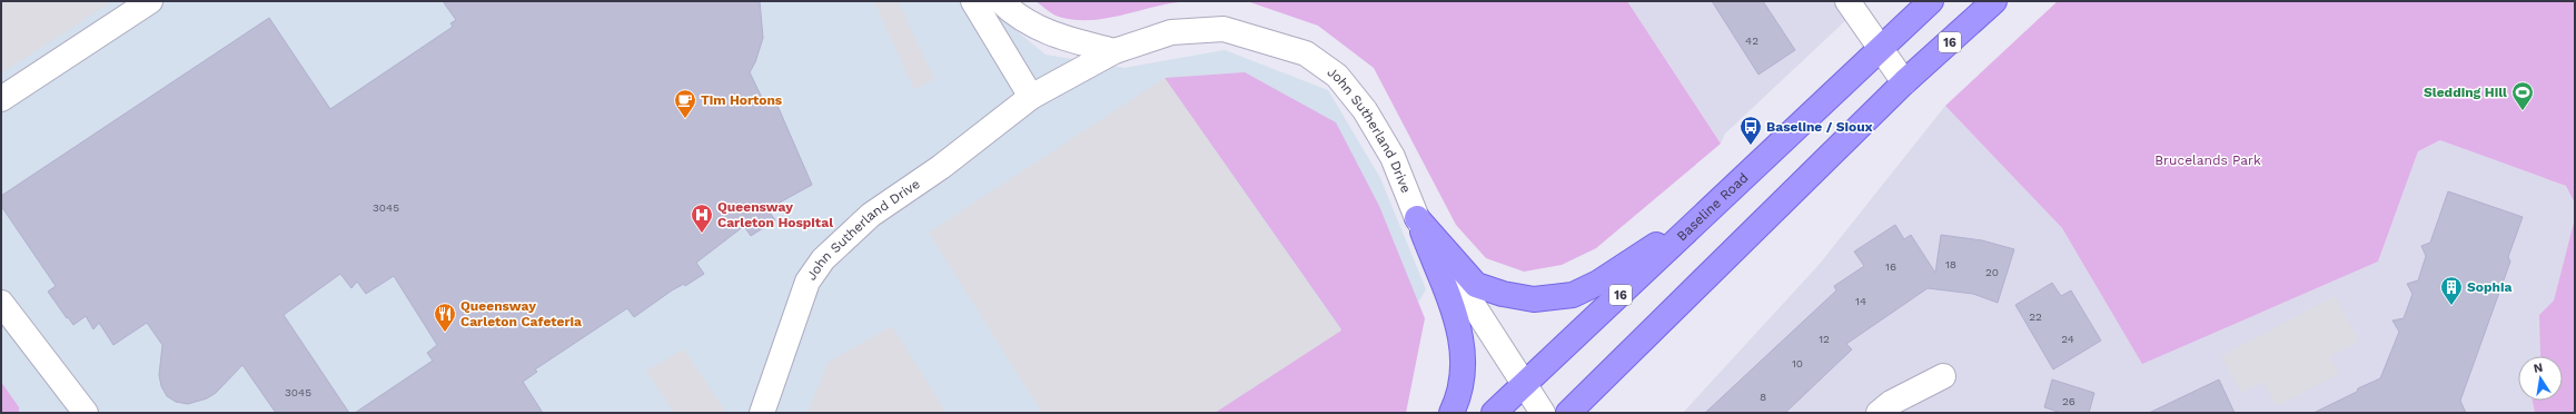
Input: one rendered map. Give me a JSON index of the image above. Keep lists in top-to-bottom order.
{
  "streets": {
    "main road": ["16", "Baseline Road"],
    "street": ["John Sutherland Drive"]
  },
  "crossings": [
    ["John Sutherland Drive", "Baseline Road"]
  ],
  "parks": ["Brucelands Park"],
  "places": {
    "sports": ["Sledding Hill"],
    "cafe": ["Tim Hortons"],
    "bus stop": ["Baseline / Sioux"],
    "hospital": ["Queensway Carleton Hospital"],
    "building": ["Sophia"],
    "restaurant": ["Queensway Carleton Cafeteria"]
  },
  "house_numbers": [
    "42",
    "3045",
    "18",
    "16",
    "20",
    "14",
    "22",
    "12",
    "24",
    "10",
    "3045",
    "8",
    "26"
  ],
  "north": "top"
}
